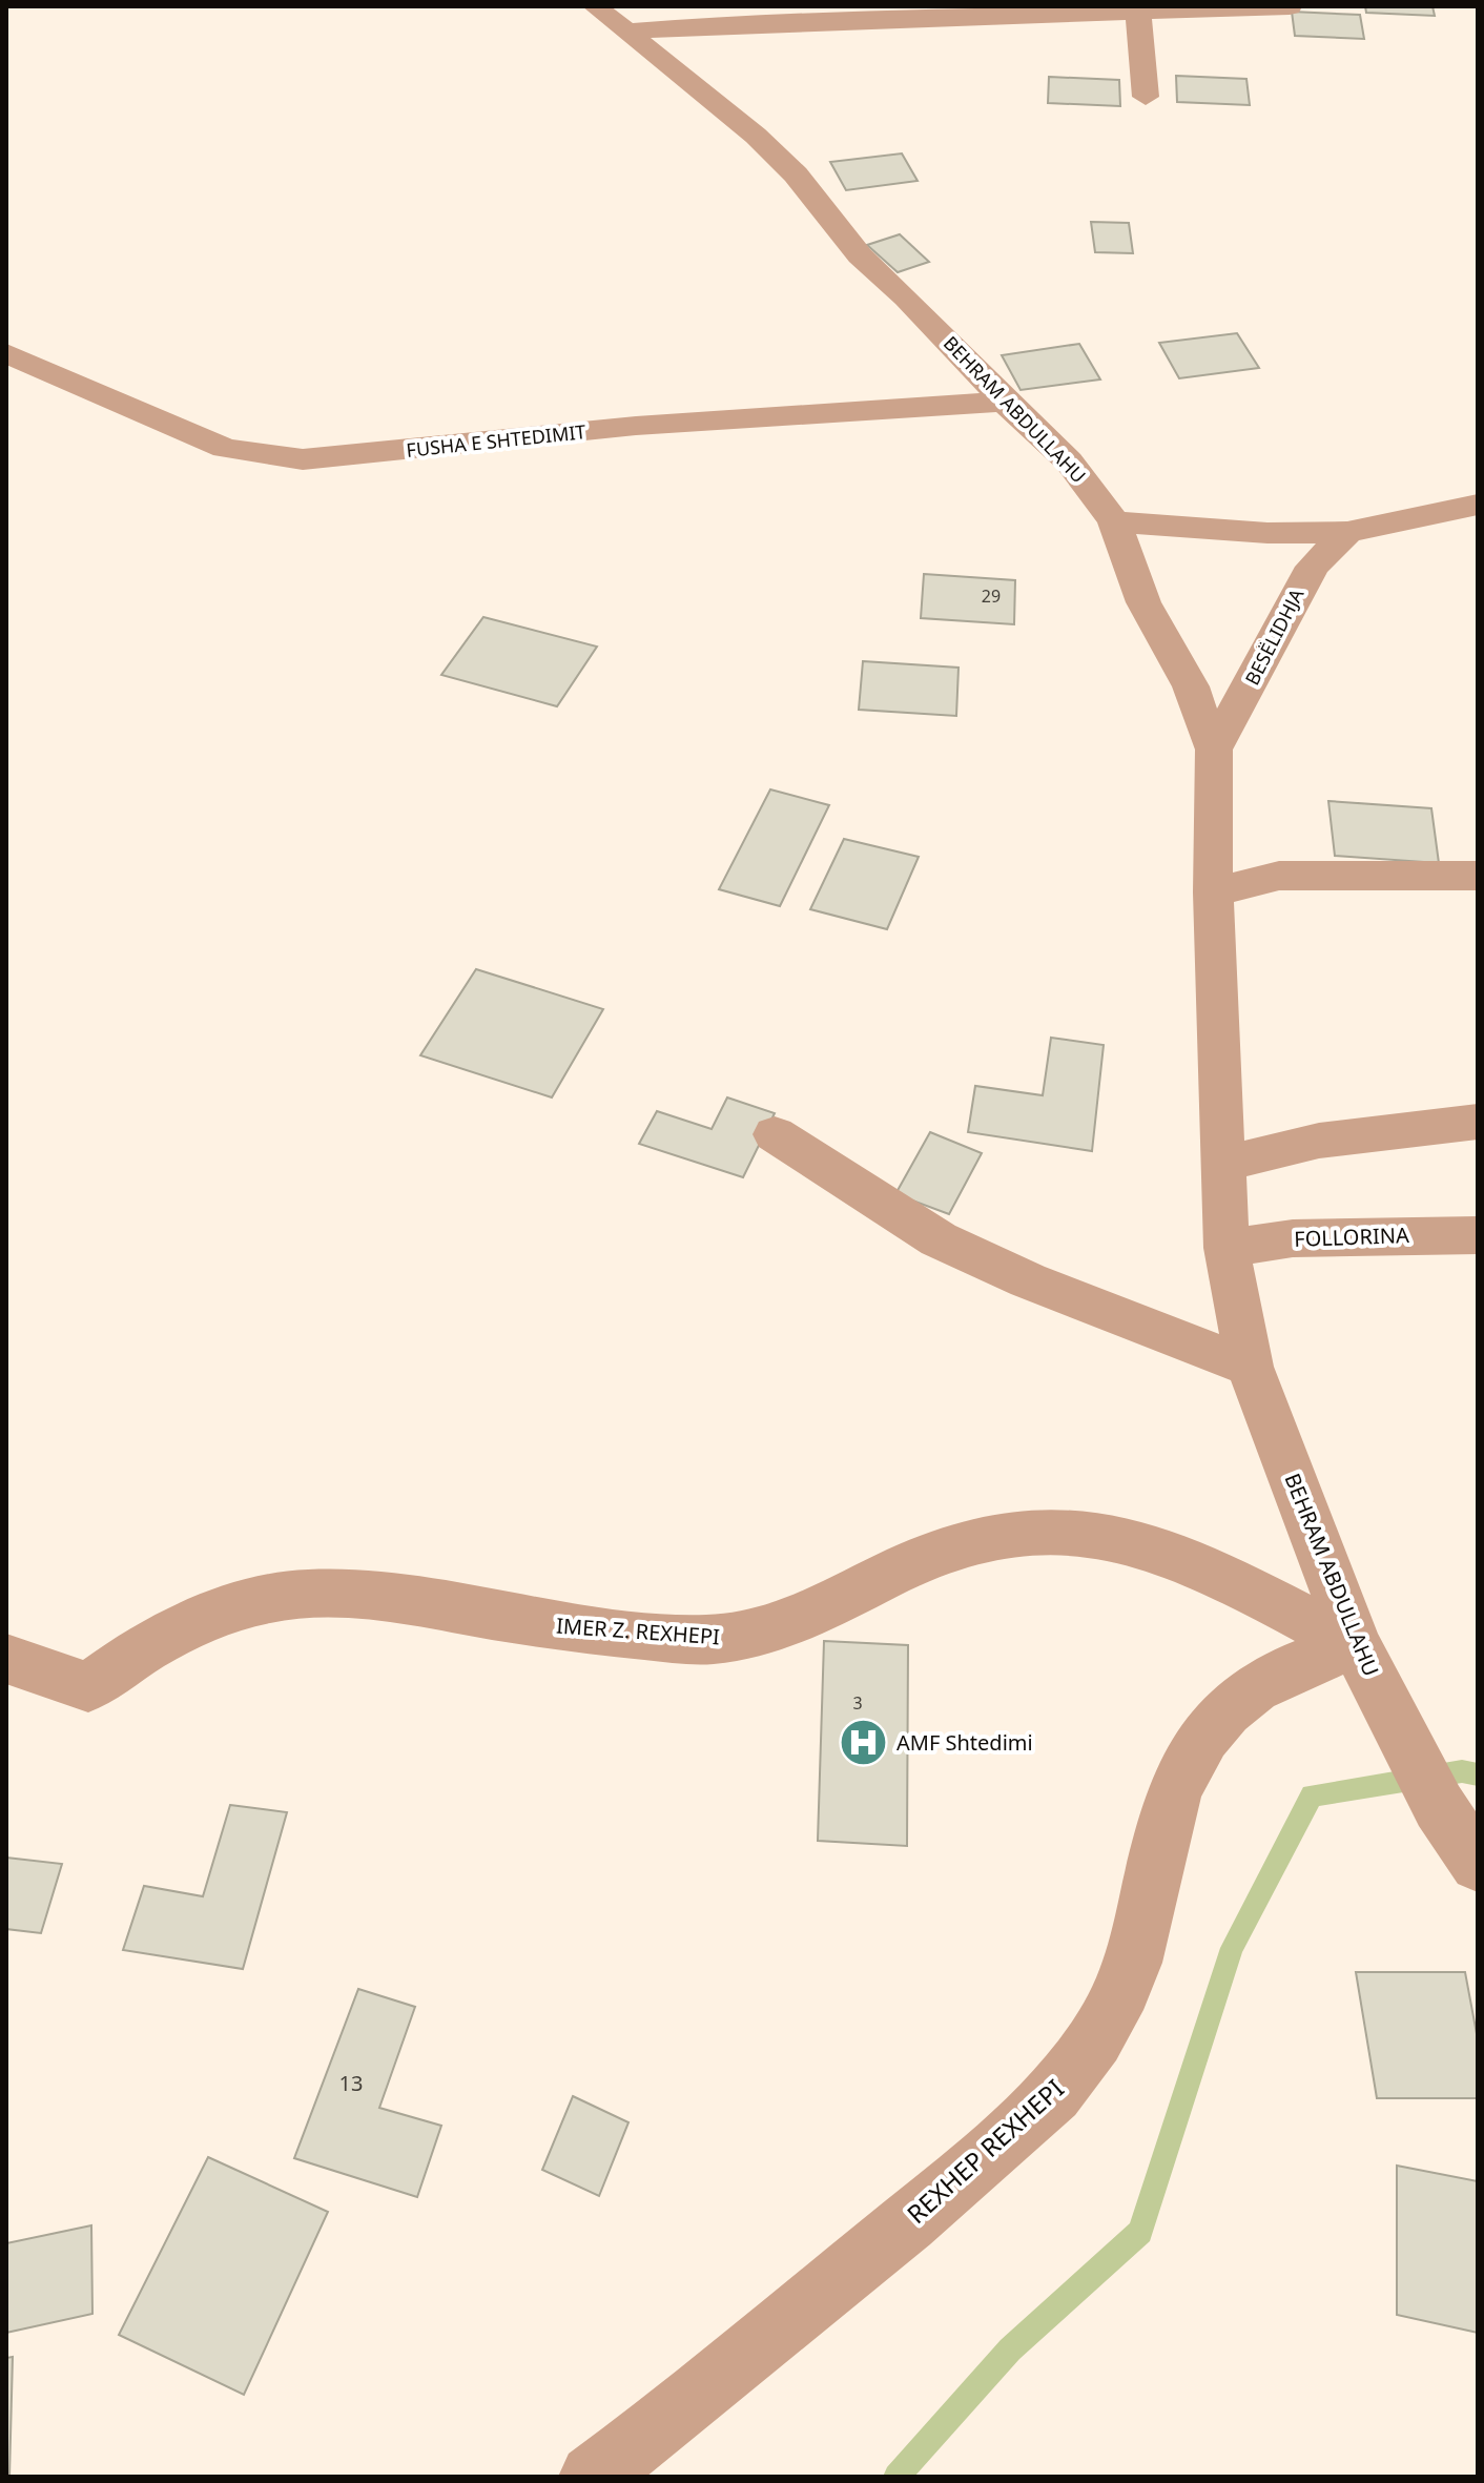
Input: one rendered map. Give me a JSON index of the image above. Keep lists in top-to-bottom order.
{
  "streets": {
    "street": [
      "BEHRAM ABDULLAHU",
      "FUSHA E SHTEDIMIT",
      "BESËLIDHJA",
      "FOLLORINA",
      "IMER Z. REXHEPI",
      "REXHEP REXHEPI"
    ]
  },
  "crossings": [
    ["BEHRAM ABDULLAHU", "FUSHA E SHTEDIMIT"],
    ["BEHRAM ABDULLAHU", "BESËLIDHJA"],
    ["BEHRAM ABDULLAHU", "FOLLORINA"],
    ["BEHRAM ABDULLAHU", "IMER Z. REXHEPI"],
    ["BEHRAM ABDULLAHU", "REXHEP REXHEPI"],
    ["IMER Z. REXHEPI", "REXHEP REXHEPI"]
  ],
  "places": {
    "hospital": ["AMF Shtedimi"]
  },
  "house_numbers": ["29", "3", "13"]
}
